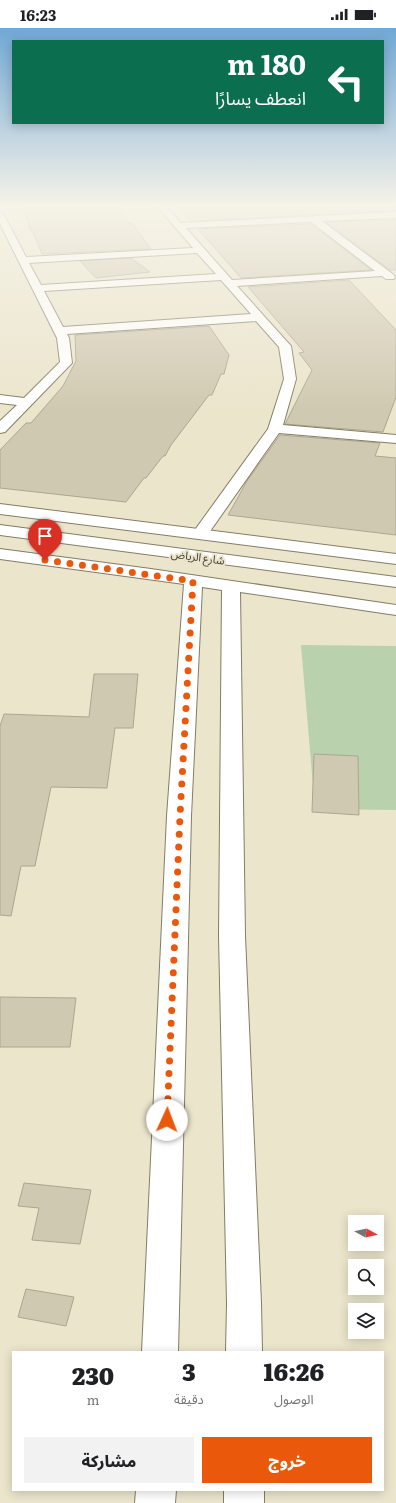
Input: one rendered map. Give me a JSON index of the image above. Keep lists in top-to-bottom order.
{
  "streets": {
    "street": ["شارع الرياض"]
  },
  "north": "right",
  "page": {
    "status": "16:23",
    "turn": ["180 m", "انعطف يسارًا"],
    "eta": [
      "16:26",
      "الوصول",
      "3",
      "دقيقة",
      "230",
      "m"
    ],
    "buttons": ["خروج", "مشاركة"]
  }
}
